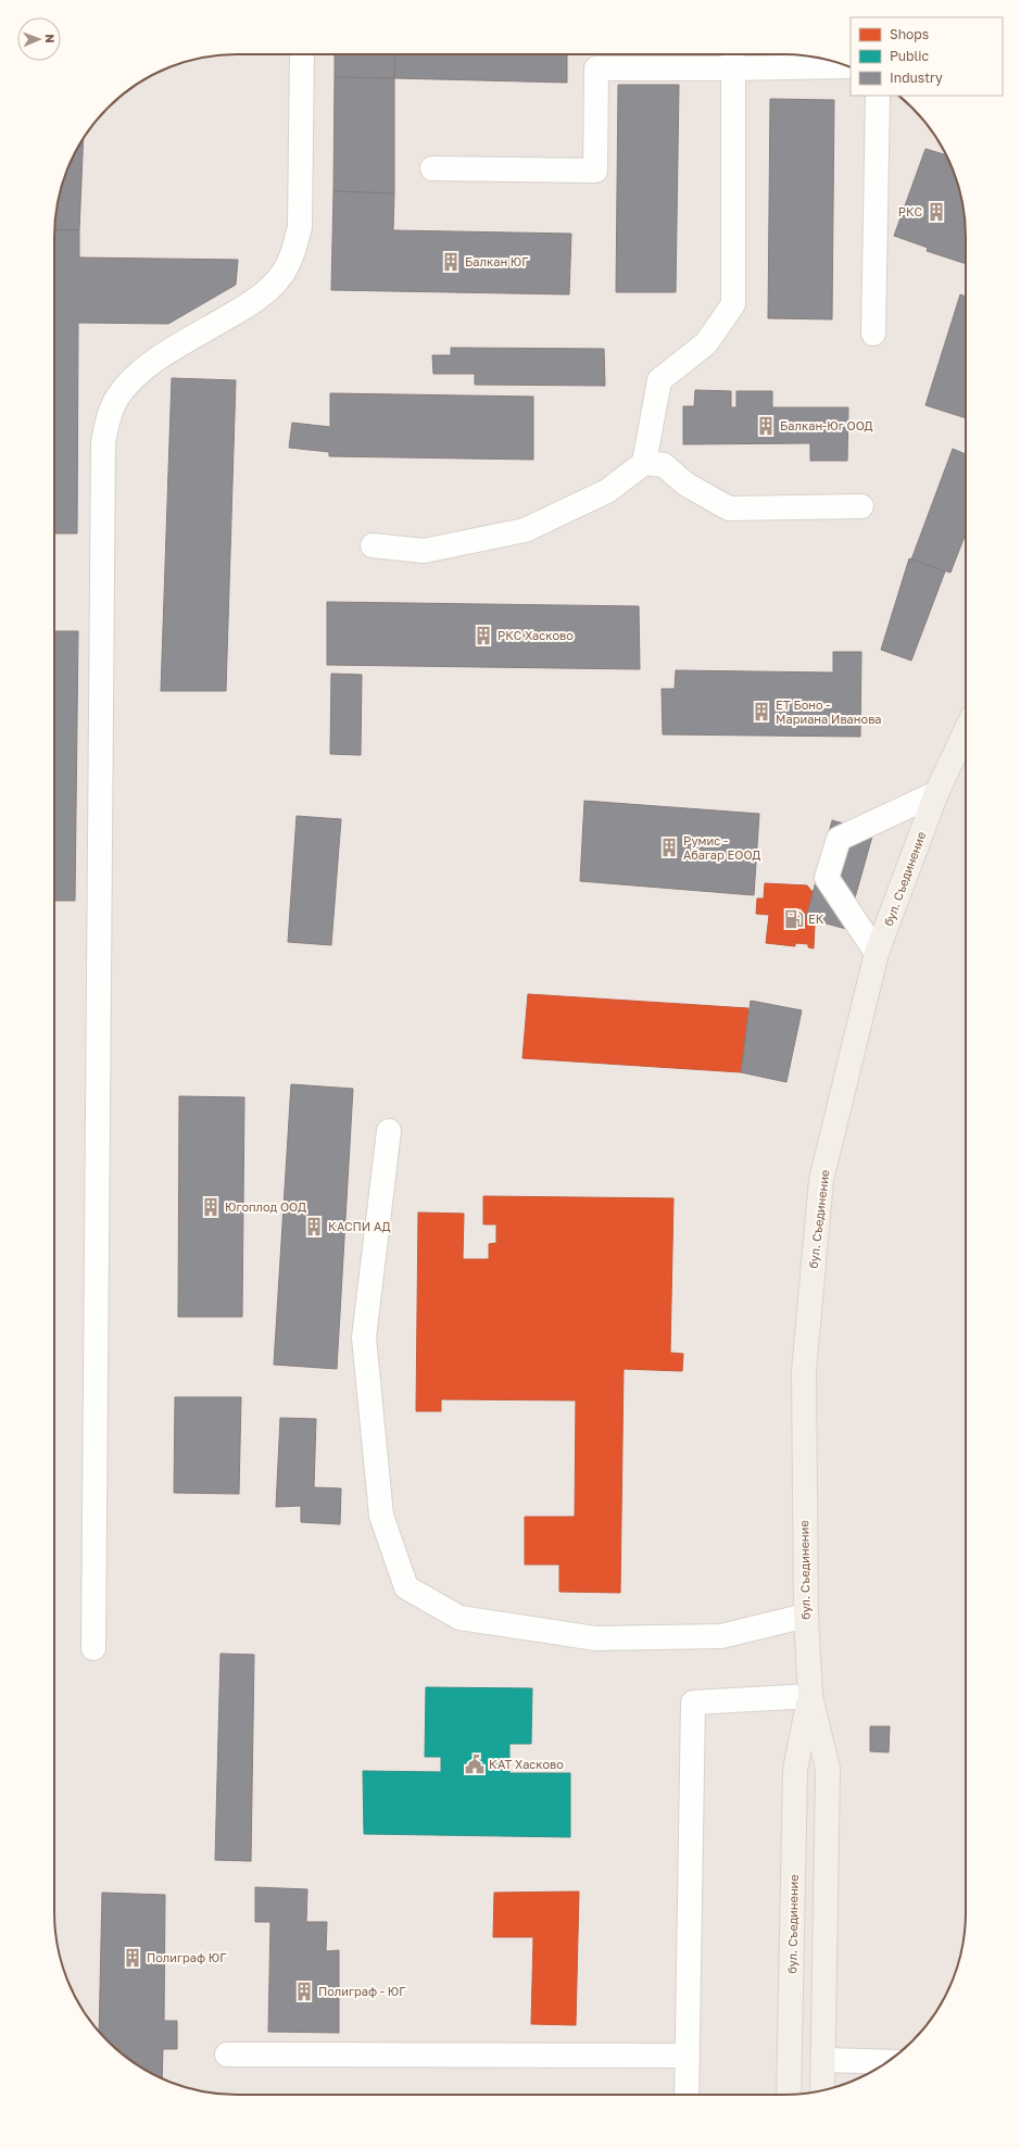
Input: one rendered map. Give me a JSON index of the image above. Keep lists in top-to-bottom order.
{
  "streets": {
    "main road": ["бул. Съединение"]
  },
  "places": {
    "building": [
      "РКС",
      "Балкан ЮГ",
      "Балкан-Юг ООД",
      "РКС Хасково",
      "ЕТ Боно - Мариана Иванова",
      "Румис - Абагар ЕООД",
      "Югоплод ООД",
      "КАСПИ АД",
      "Полиграф ЮГ",
      "Полиграф - ЮГ"
    ],
    "fuel station": ["ЕК"],
    "public building": ["КАТ Хасково"]
  },
  "legend": ["Shops", "Public", "Industry"],
  "north": "right"
}
